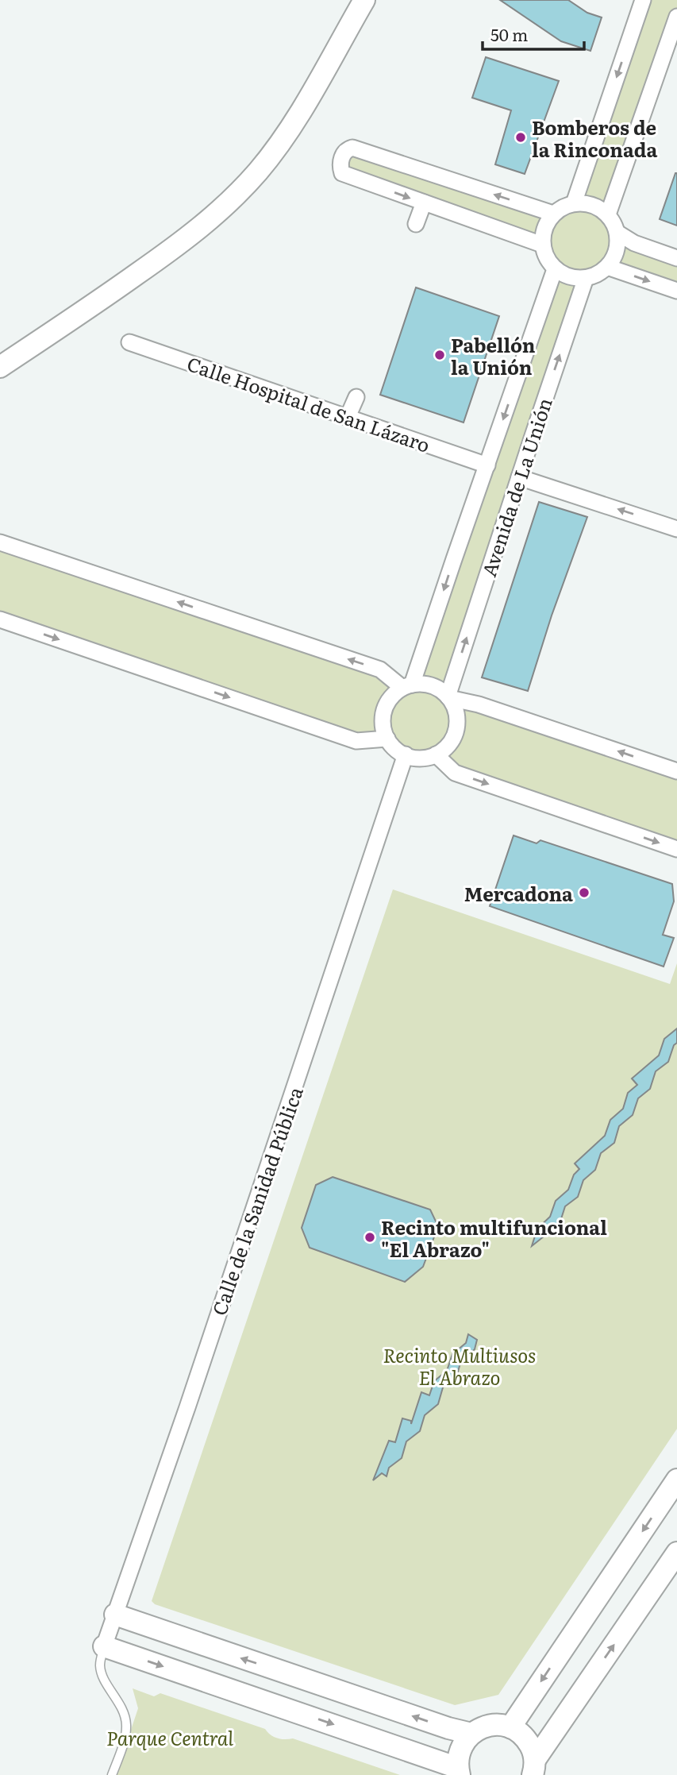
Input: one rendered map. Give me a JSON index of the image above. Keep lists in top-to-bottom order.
{
  "streets": {
    "street": ["Calle Hospital de San Lázaro", "Avenida de La Unión", "Calle de la Sanidad Pública"]
  },
  "crossings": [
    ["Calle Hospital de San Lázaro", "Avenida de La Unión"],
    ["Avenida de La Unión", "Calle de la Sanidad Pública"]
  ],
  "parks": ["Recinto Multiusos El Abrazo", "Parque Central"],
  "places": [
    "Bomberos de la Rinconada",
    "Pabellón la Unión",
    "Mercadona",
    "Recinto multifuncional \"El Abrazo\""
  ],
  "scale_bar": "50 m"
}
